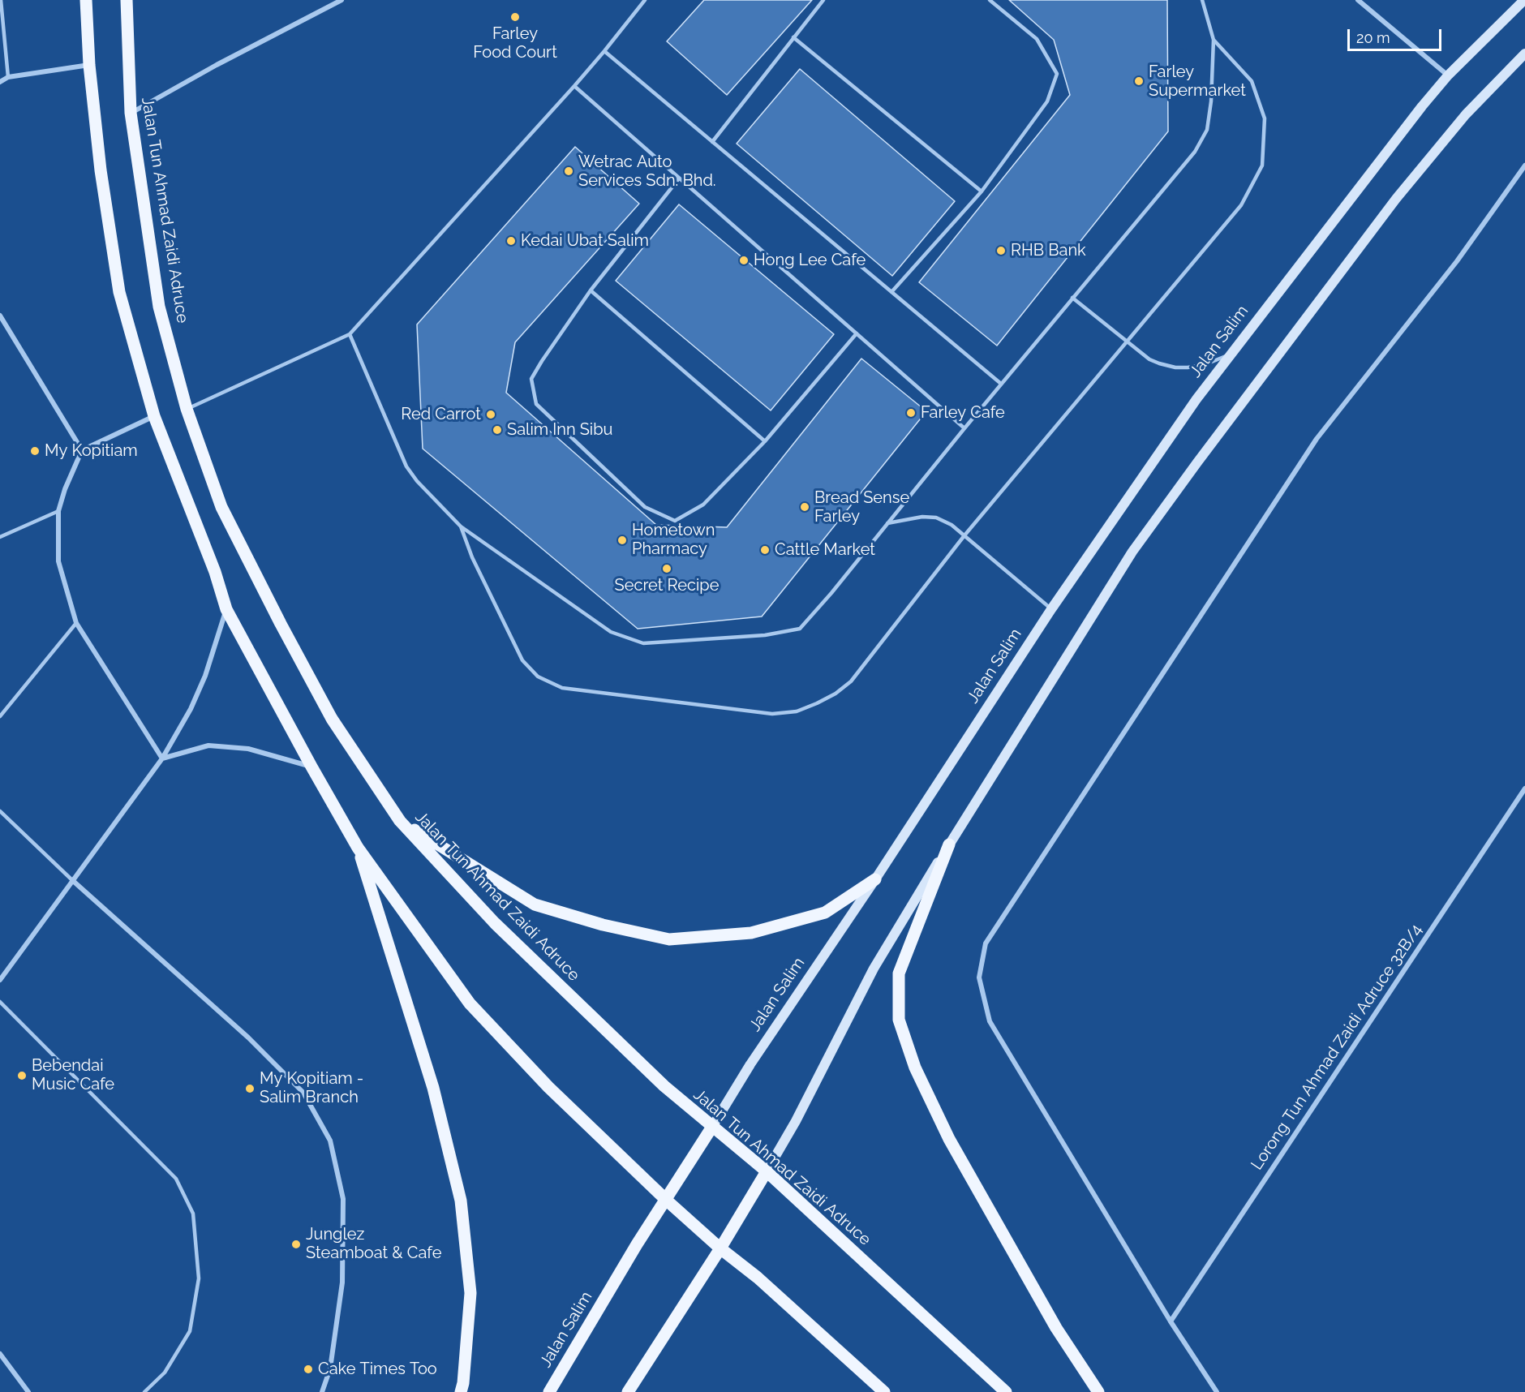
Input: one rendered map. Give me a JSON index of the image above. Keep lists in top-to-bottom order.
{
  "streets": {
    "main road": ["Jalan Tun Ahmad Zaidi Adruce", "Jalan Salim"],
    "street": ["Lorong Tun Ahmad Zaidi Adruce 32B/4"]
  },
  "crossings": [
    ["Jalan Tun Ahmad Zaidi Adruce", "Jalan Salim"]
  ],
  "places": [
    "Farley Food Court",
    "Farley Supermarket",
    "Wetrac Auto Services Sdn. Bhd.",
    "Kedai Ubat Salim",
    "RHB Bank",
    "Hong Lee Cafe",
    "Farley Cafe",
    "Red Carrot",
    "Salim Inn Sibu",
    "My Kopitiam",
    "Bread Sense Farley",
    "Hometown Pharmacy",
    "Cattle Market",
    "Secret Recipe",
    "Bebendai Music Cafe",
    "My Kopitiam - Salim Branch",
    "Junglez Steamboat & Cafe",
    "Cake Times Too"
  ],
  "scale_bar": "20 m"
}
